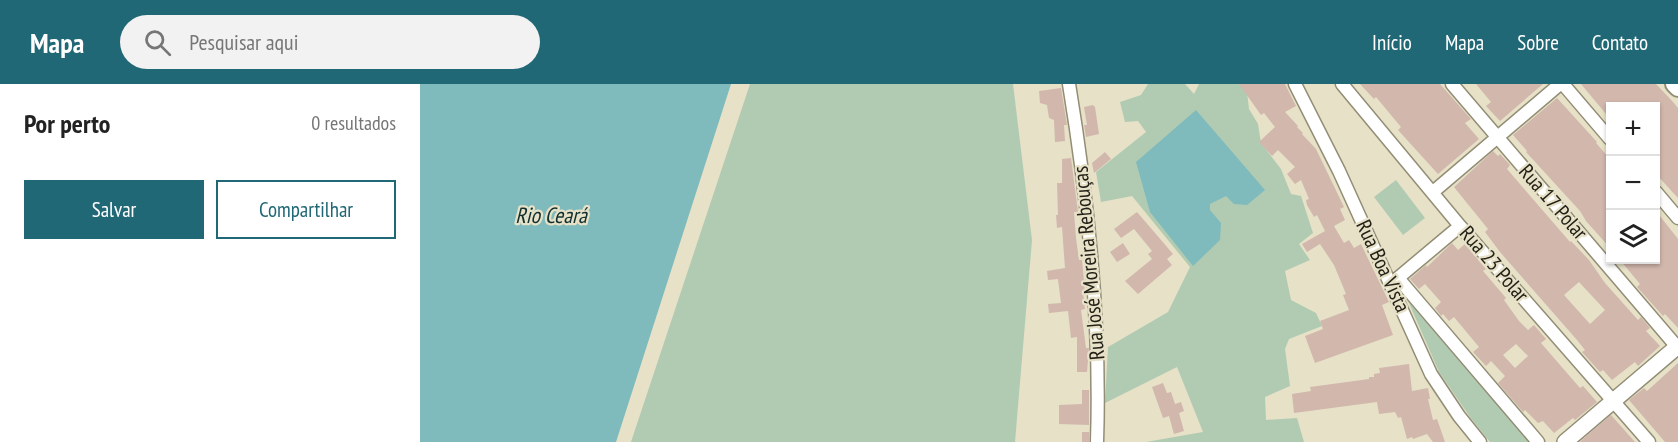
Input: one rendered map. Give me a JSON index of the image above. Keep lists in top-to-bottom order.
{
  "streets": {
    "street": [
      "Rua 17 Polar",
      "Rua José Moreira Rebouças",
      "Rua 23 Polar",
      "Rua Boa Vista"
    ]
  },
  "water": ["Rio Ceará"],
  "page": {
    "header": "Mapa",
    "search": "Pesquisar aqui",
    "nav": [
      "Início",
      "Mapa",
      "Sobre",
      "Contato"
    ],
    "heading": ["Por perto", "0 resultados"],
    "map_buttons": ["+", "−"],
    "buttons": ["Salvar", "Compartilhar"]
  }
}
